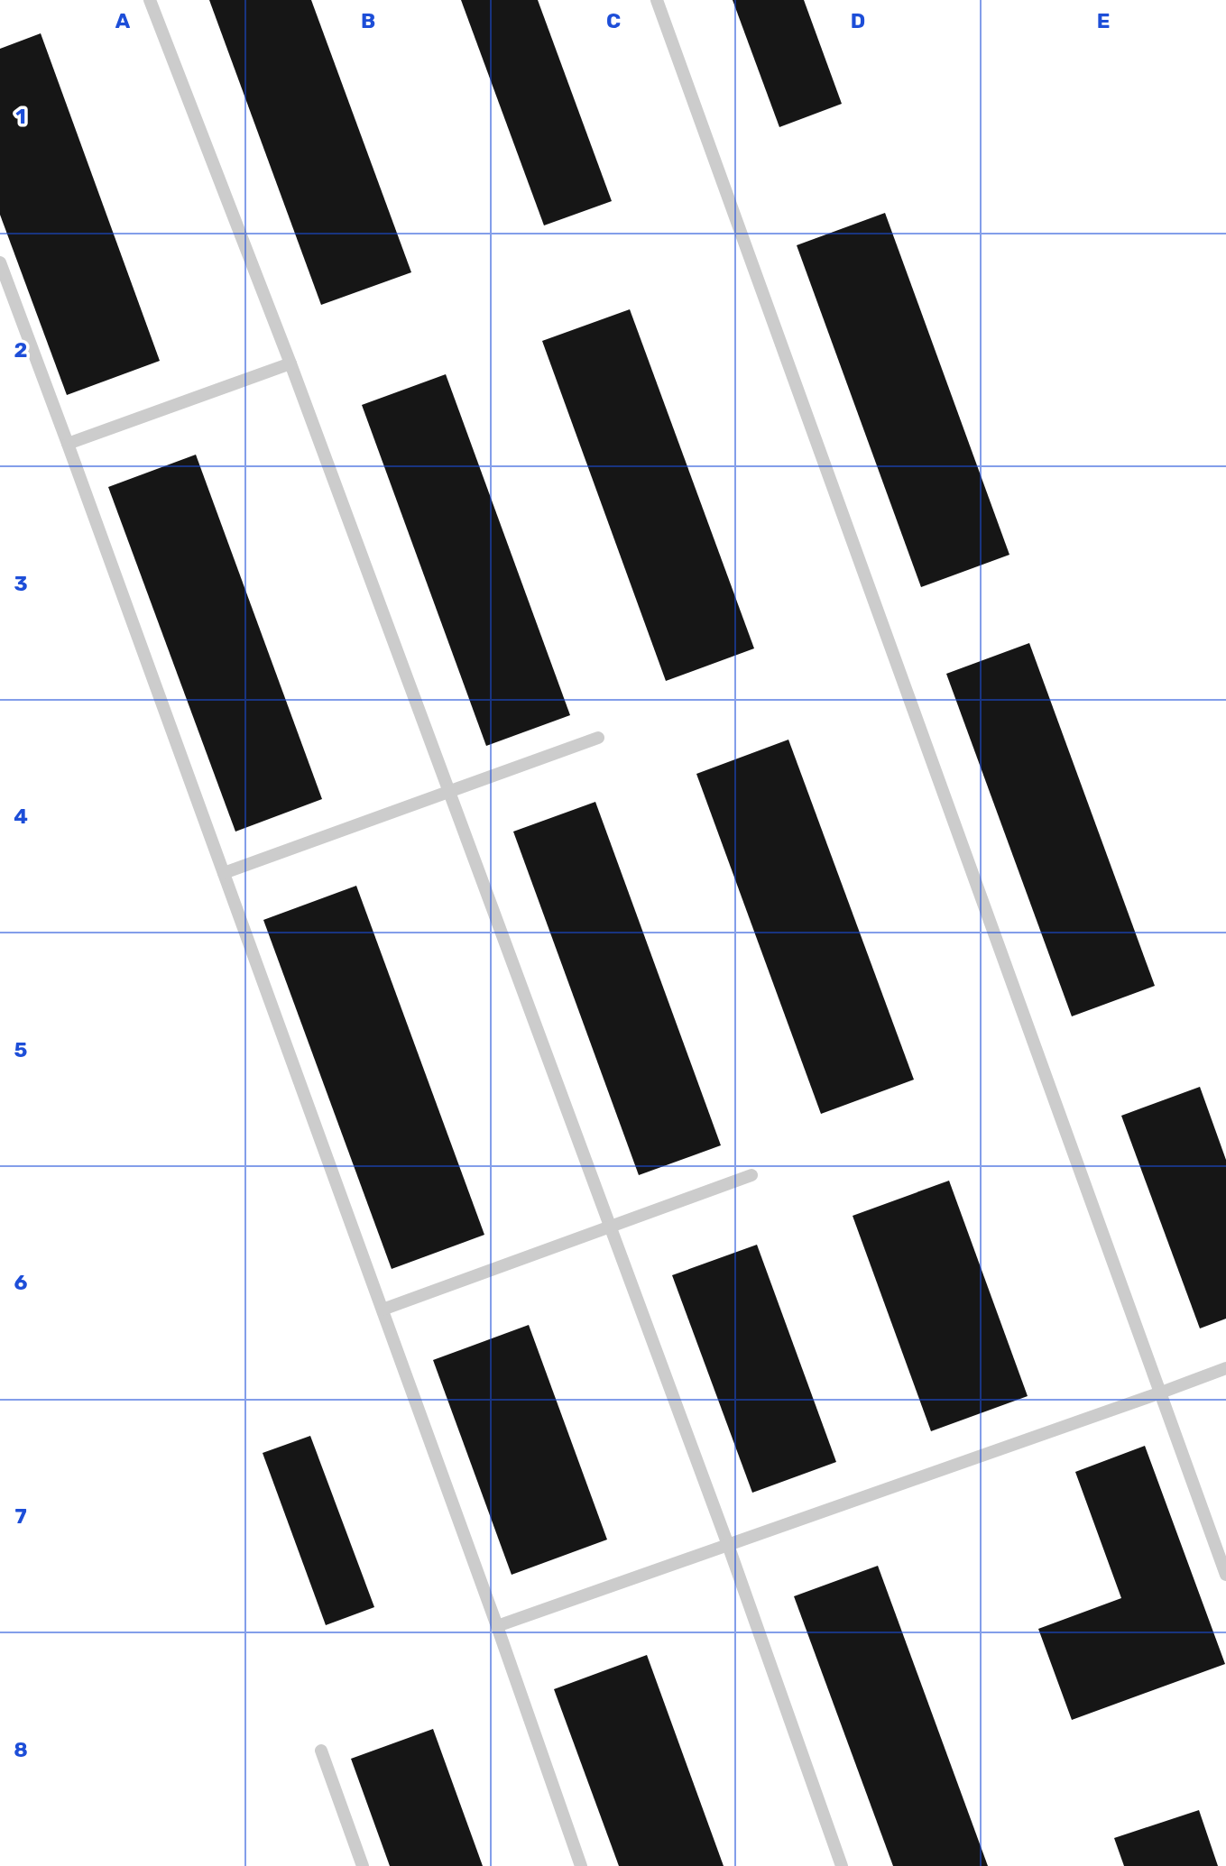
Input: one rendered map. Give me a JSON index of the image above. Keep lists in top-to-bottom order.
{
  "grid": {
    "columns": [
      "A",
      "B",
      "C",
      "D",
      "E"
    ],
    "rows": [
      "1",
      "2",
      "3",
      "4",
      "5",
      "6",
      "7",
      "8"
    ]
  }
}
